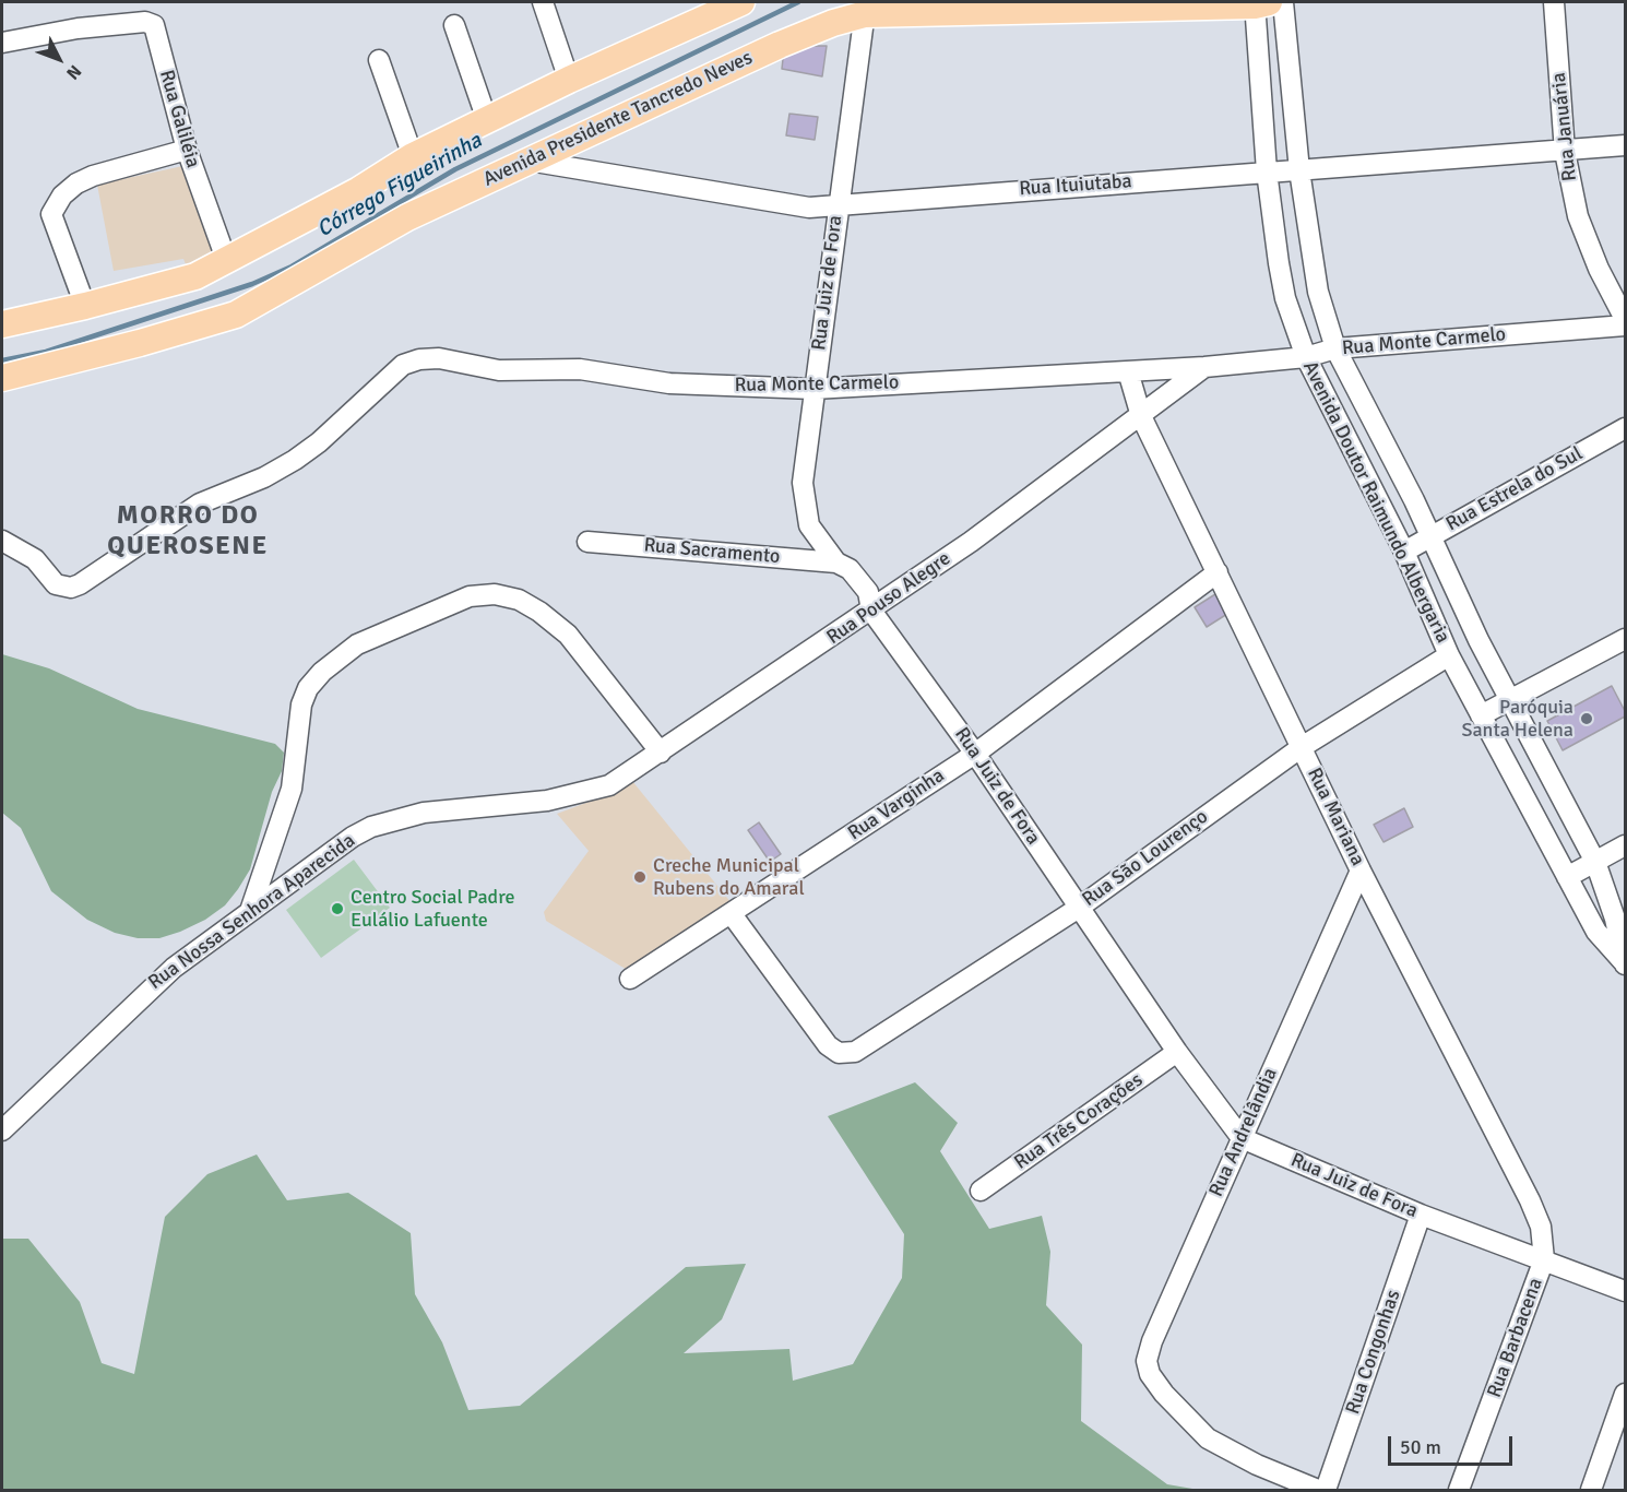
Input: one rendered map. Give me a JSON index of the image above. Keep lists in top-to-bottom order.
{
  "streets": {
    "main road": ["Avenida Presidente Tancredo Neves"],
    "street": [
      "Rua Galiléia",
      "Rua Januária",
      "Rua Ituiutaba",
      "Rua Juiz de Fora",
      "Rua Monte Carmelo",
      "Rua Estrela do Sul",
      "Avenida Doutor Raimundo Albergaria",
      "Rua Sacramento",
      "Rua Pouso Alegre",
      "Rua Varginha",
      "Rua Mariana",
      "Rua São Lourenço",
      "Rua Nossa Senhora Aparecida",
      "Rua Três Corações",
      "Rua Andrelândia",
      "Rua Barbacena",
      "Rua Congonhas"
    ]
  },
  "crossings": [
    ["Avenida Presidente Tancredo Neves", "Rua Ituiutaba"],
    ["Avenida Presidente Tancredo Neves", "Rua Juiz de Fora"],
    ["Avenida Presidente Tancredo Neves", "Avenida Doutor Raimundo Albergaria"],
    ["Rua Januária", "Rua Ituiutaba"],
    ["Rua Ituiutaba", "Rua Juiz de Fora"],
    ["Rua Ituiutaba", "Avenida Doutor Raimundo Albergaria"],
    ["Rua Juiz de Fora", "Rua Monte Carmelo"],
    ["Rua Juiz de Fora", "Rua Sacramento"],
    ["Rua Juiz de Fora", "Rua Pouso Alegre"],
    ["Rua Juiz de Fora", "Rua Varginha"],
    ["Rua Juiz de Fora", "Rua Mariana"],
    ["Rua Juiz de Fora", "Rua São Lourenço"],
    ["Rua Juiz de Fora", "Rua Três Corações"],
    ["Rua Juiz de Fora", "Rua Andrelândia"],
    ["Rua Juiz de Fora", "Rua Barbacena"],
    ["Rua Juiz de Fora", "Rua Congonhas"],
    ["Rua Monte Carmelo", "Avenida Doutor Raimundo Albergaria"],
    ["Rua Monte Carmelo", "Rua Pouso Alegre"],
    ["Rua Monte Carmelo", "Rua Mariana"],
    ["Rua Estrela do Sul", "Avenida Doutor Raimundo Albergaria"],
    ["Avenida Doutor Raimundo Albergaria", "Rua São Lourenço"],
    ["Rua Pouso Alegre", "Rua Mariana"],
    ["Rua Pouso Alegre", "Rua Nossa Senhora Aparecida"],
    ["Rua Varginha", "Rua Mariana"],
    ["Rua Varginha", "Rua São Lourenço"],
    ["Rua Mariana", "Rua São Lourenço"],
    ["Rua Mariana", "Rua Andrelândia"],
    ["Rua Mariana", "Rua Barbacena"]
  ],
  "districts": ["MORRO DO QUEROSENE"],
  "water": ["Córrego Figueirinha"],
  "places": ["Paróquia Santa Helena", "Creche Municipal Rubens do Amaral", "Centro Social Padre Eulálio Lafuente"],
  "scale_bar": "50 m",
  "north": "bottom right"
}
